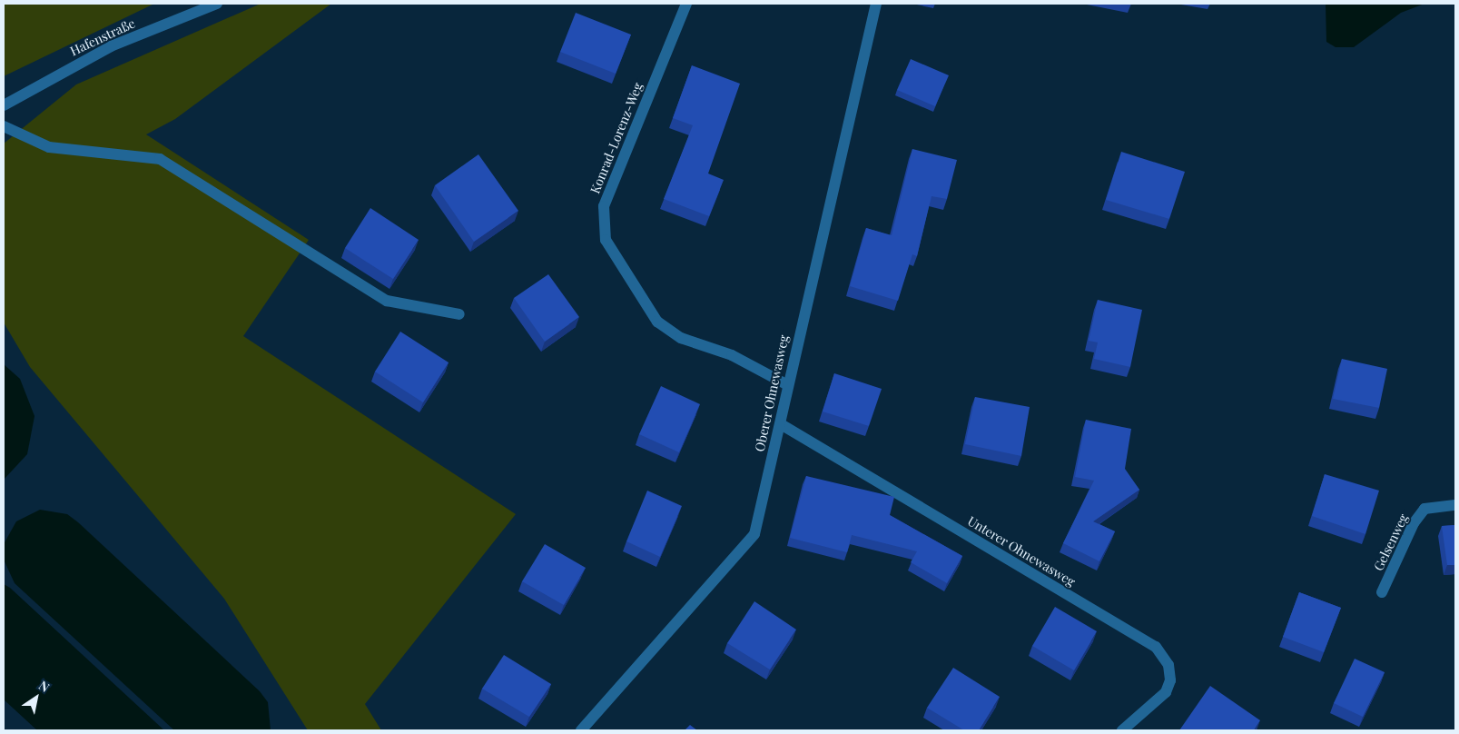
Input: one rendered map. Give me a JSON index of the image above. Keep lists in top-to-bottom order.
{
  "streets": {
    "street": [
      "Hafenstraße",
      "Konrad-Lorenz-Weg",
      "Oberer Ohnewasweg",
      "Gelsenweg",
      "Unterer Ohnewasweg"
    ]
  },
  "crossings": [
    ["Konrad-Lorenz-Weg", "Oberer Ohnewasweg"],
    ["Oberer Ohnewasweg", "Unterer Ohnewasweg"]
  ],
  "north": "top right"
}
